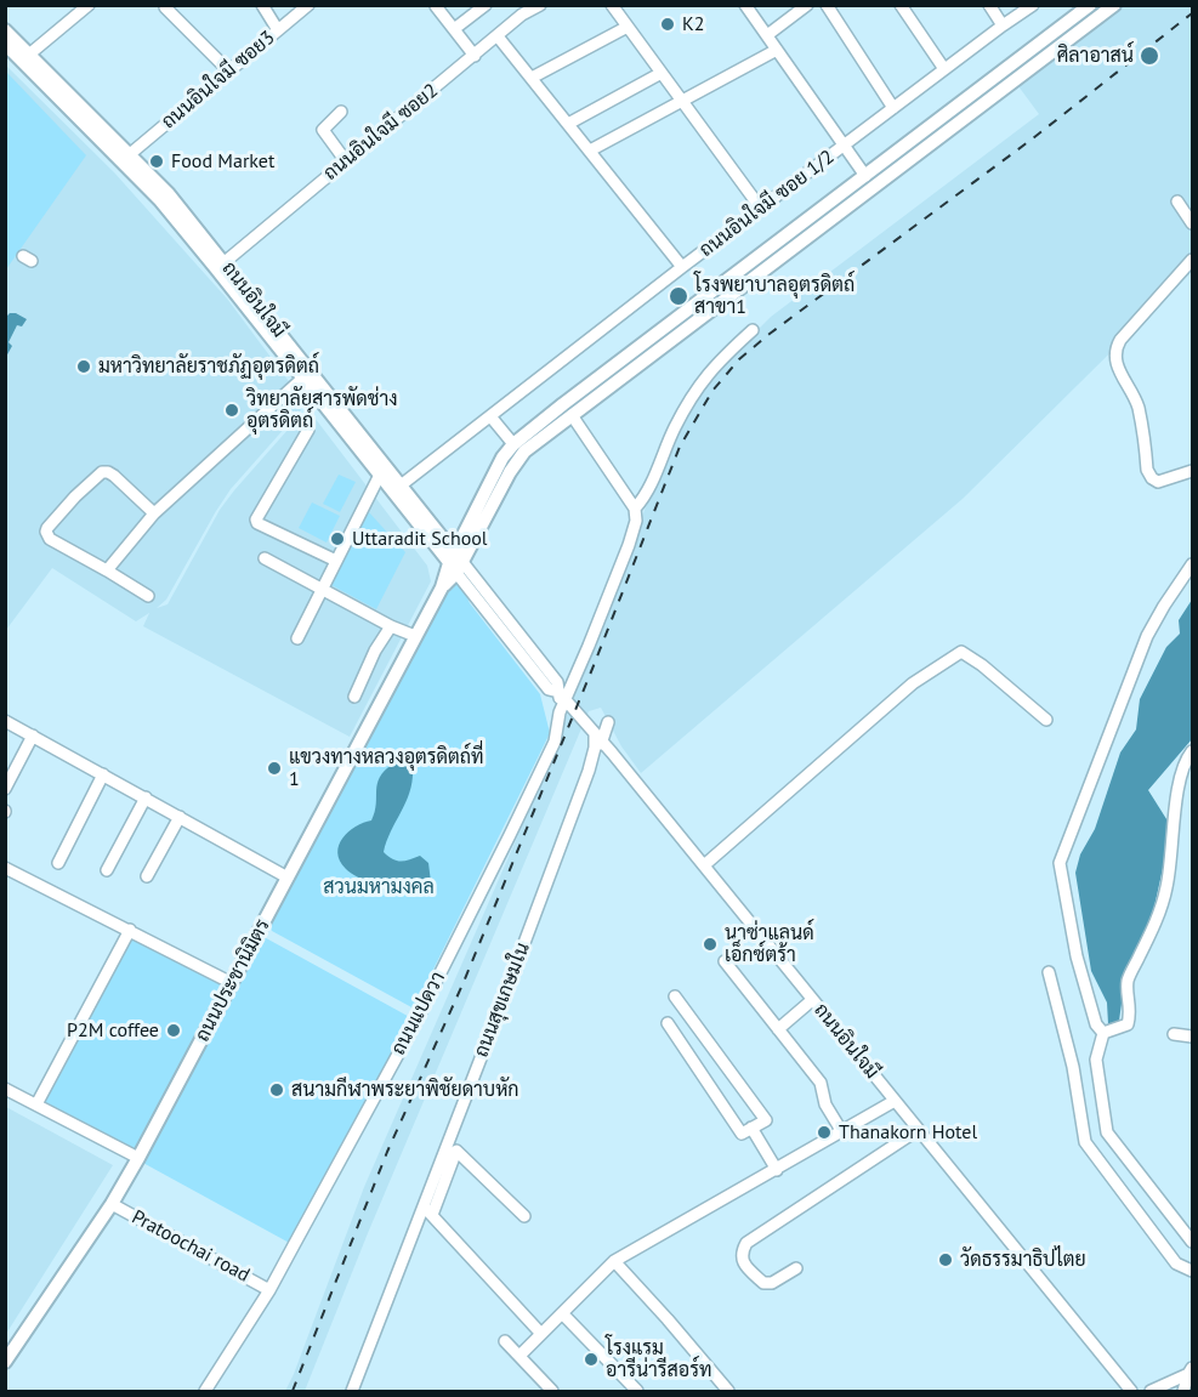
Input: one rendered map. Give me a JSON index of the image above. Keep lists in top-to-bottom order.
{
  "streets": {
    "main road": ["ถนนอินใจมี", "ถนนประชานิมิตร"],
    "street": [
      "ถนนอินใจมี ซอย3",
      "ถนนอินใจมี ซอย2",
      "ถนนอินใจมี ซอย 1/2",
      "ถนนสุขเกษมใน",
      "ถนนแปดวา",
      "Pratoochai road"
    ]
  },
  "crossings": [
    ["ถนนอินใจมี ซอย3", "ถนนอินใจมี"],
    ["ถนนอินใจมี ซอย2", "ถนนอินใจมี"],
    ["ถนนอินใจมี ซอย 1/2", "ถนนอินใจมี"],
    ["ถนนอินใจมี", "ถนนประชานิมิตร"],
    ["ถนนอินใจมี", "ถนนสุขเกษมใน"],
    ["ถนนประชานิมิตร", "Pratoochai road"],
    ["ถนนแปดวา", "Pratoochai road"]
  ],
  "parks": ["สวนมหามงคล"],
  "places": [
    "K2",
    "ศิลาอาสน์",
    "Food Market",
    "โรงพยาบาลอุตรดิตถ์ สาขา1",
    "มหาวิทยาลัยราชภัฏอุตรดิตถ์",
    "วิทยาลัยสารพัดช่าง อุตรดิตถ์",
    "Uttaradit School",
    "แขวงทางหลวงอุตรดิตถ์ที่ 1",
    "นาซ่าแลนด์ เอ็กซ์ตร้า",
    "P2M coffee",
    "สนามกีฬาพระยาพิชัยดาบหัก",
    "Thanakorn Hotel",
    "วัดธรรมาธิปไตย",
    "โรงแรม อารีน่ารีสอร์ท"
  ]
}
